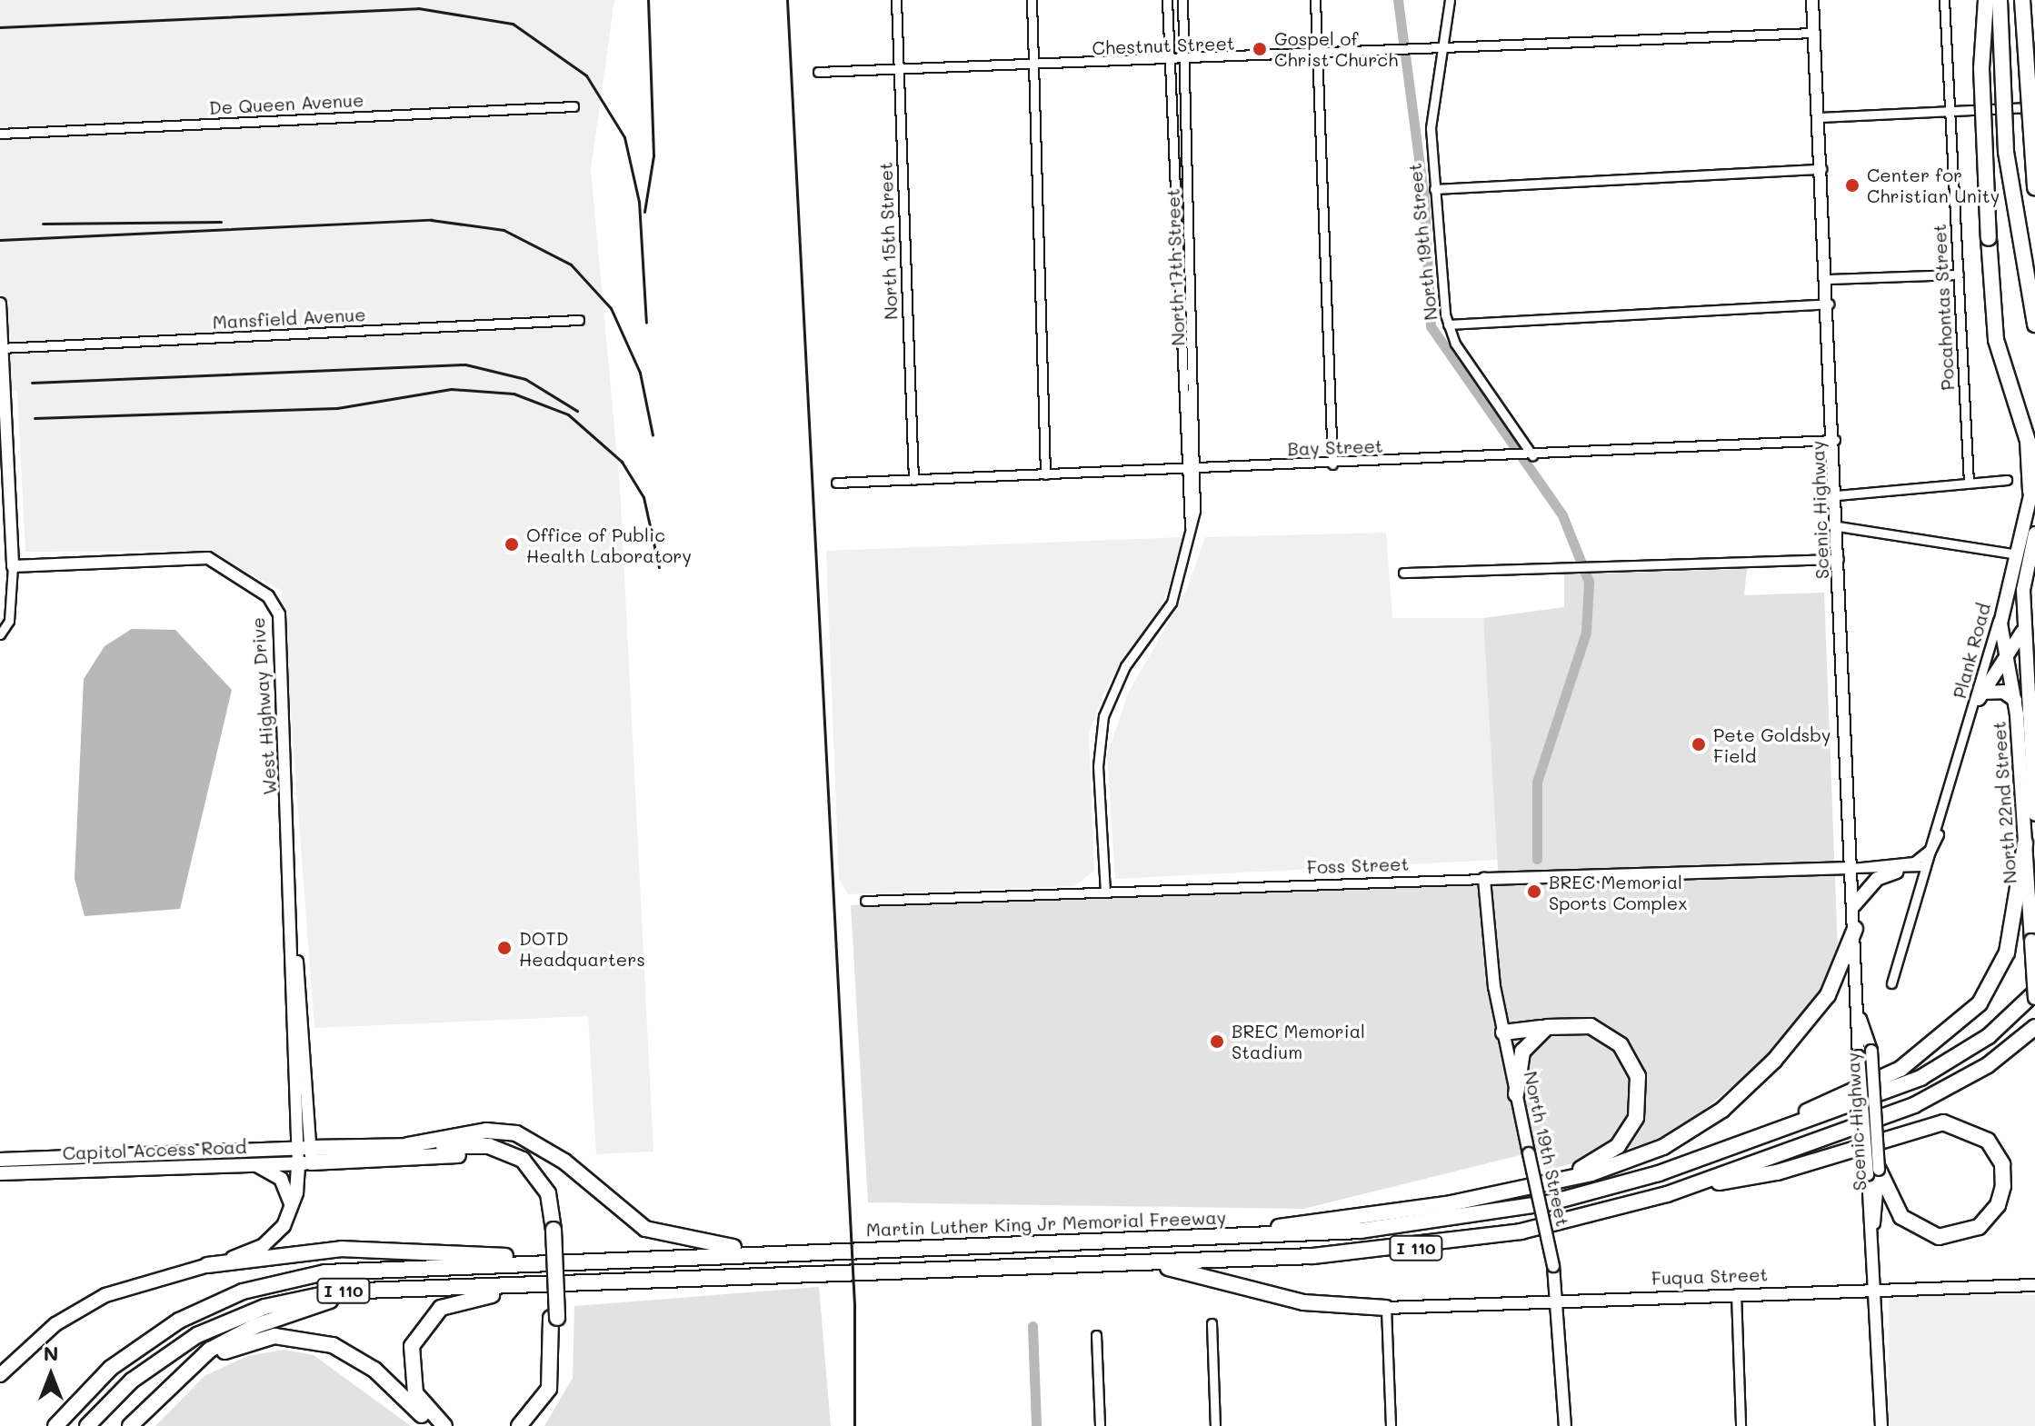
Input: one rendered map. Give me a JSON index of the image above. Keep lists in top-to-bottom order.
{
  "streets": {
    "highway": ["Martin Luther King Jr Memorial Freeway", "I 110"],
    "main road": ["Plank Road", "North 22nd Street", "Capitol Access Road"],
    "street": [
      "Chestnut Street",
      "De Queen Avenue",
      "North 15th Street",
      "North 19th Street",
      "North 17th Street",
      "Pocahontas Street",
      "Mansfield Avenue",
      "Bay Street",
      "Scenic Highway",
      "West Highway Drive",
      "Foss Street",
      "Fuqua Street"
    ]
  },
  "crossings": [
    ["Chestnut Street", "North 15th Street"],
    ["Chestnut Street", "North 19th Street"],
    ["Chestnut Street", "North 17th Street"],
    ["Chestnut Street", "Scenic Highway"],
    ["North 15th Street", "Bay Street"],
    ["North 19th Street", "Bay Street"],
    ["North 19th Street", "Foss Street"],
    ["North 19th Street", "Fuqua Street"],
    ["North 17th Street", "Bay Street"],
    ["North 17th Street", "Foss Street"],
    ["Bay Street", "Scenic Highway"],
    ["Scenic Highway", "Plank Road"],
    ["Scenic Highway", "Foss Street"],
    ["Scenic Highway", "Fuqua Street"],
    ["Plank Road", "North 22nd Street"],
    ["Plank Road", "Foss Street"],
    ["West Highway Drive", "Capitol Access Road"],
    ["North 22nd Street", "Martin Luther King Jr Memorial Freeway"]
  ],
  "places": [
    "Gospel of Christ Church",
    "Center for Christian Unity",
    "Office of Public Health Laboratory",
    "Pete Goldsby Field",
    "BREC Memorial Sports Complex",
    "DOTD Headquarters",
    "BREC Memorial Stadium"
  ],
  "north": "top"
}
